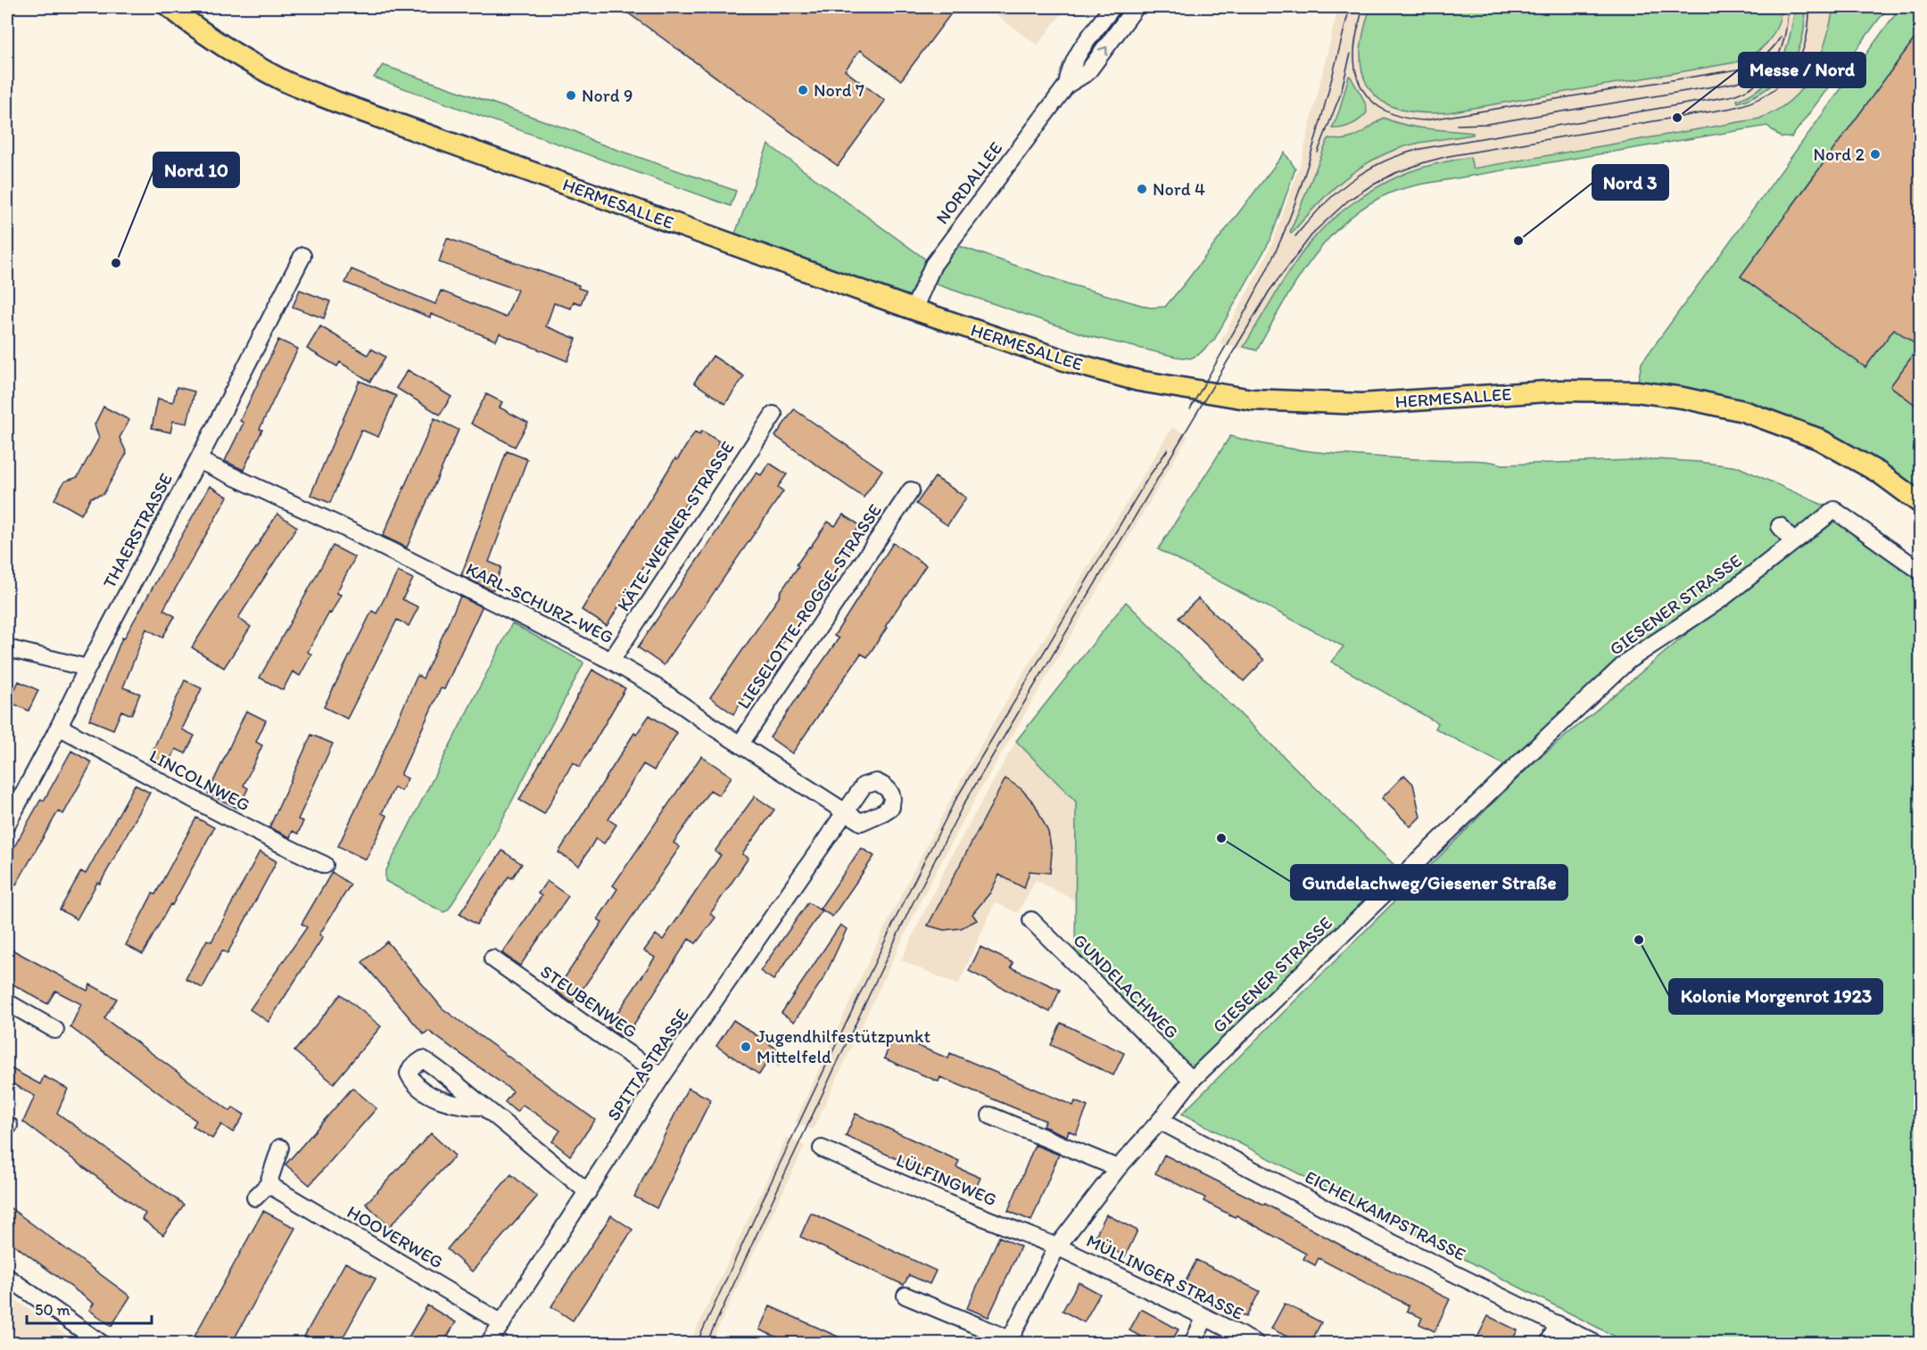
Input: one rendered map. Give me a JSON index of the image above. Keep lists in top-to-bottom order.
{
  "streets": {
    "main road": ["HERMESALLEE"],
    "street": [
      "NORDALLEE",
      "KÄTE-WERNER-STRASSE",
      "THAERSTRASSE",
      "KARL-SCHURZ-WEG",
      "GIESENER STRASSE",
      "LIESELOTTE-ROGGE-STRASSE",
      "LINCOLNWEG",
      "GUNDELACHWEG",
      "STEUBENWEG",
      "SPITTASTRASSE",
      "LÜLFINGWEG",
      "EICHELKAMPSTRASSE",
      "HOOVERWEG",
      "MÜLLINGER STRASSE"
    ]
  },
  "crossings": [
    ["NORDALLEE", "HERMESALLEE"],
    ["KÄTE-WERNER-STRASSE", "KARL-SCHURZ-WEG"],
    ["THAERSTRASSE", "KARL-SCHURZ-WEG"],
    ["THAERSTRASSE", "LINCOLNWEG"],
    ["KARL-SCHURZ-WEG", "LIESELOTTE-ROGGE-STRASSE"],
    ["KARL-SCHURZ-WEG", "SPITTASTRASSE"],
    ["GIESENER STRASSE", "GUNDELACHWEG"],
    ["GIESENER STRASSE", "LÜLFINGWEG"],
    ["GIESENER STRASSE", "EICHELKAMPSTRASSE"],
    ["GIESENER STRASSE", "MÜLLINGER STRASSE"],
    ["STEUBENWEG", "SPITTASTRASSE"],
    ["SPITTASTRASSE", "HOOVERWEG"],
    ["LÜLFINGWEG", "MÜLLINGER STRASSE"]
  ],
  "places": [
    "Nord 7",
    "Nord 9",
    "Messe / Nord",
    "Nord 2",
    "Nord 4",
    "Nord 3",
    "Nord 10",
    "Gundelachweg/Giesener Straße",
    "Kolonie Morgenrot 1923",
    "Jugendhilfestützpunkt Mittelfeld"
  ],
  "scale_bar": "50 m"
}
